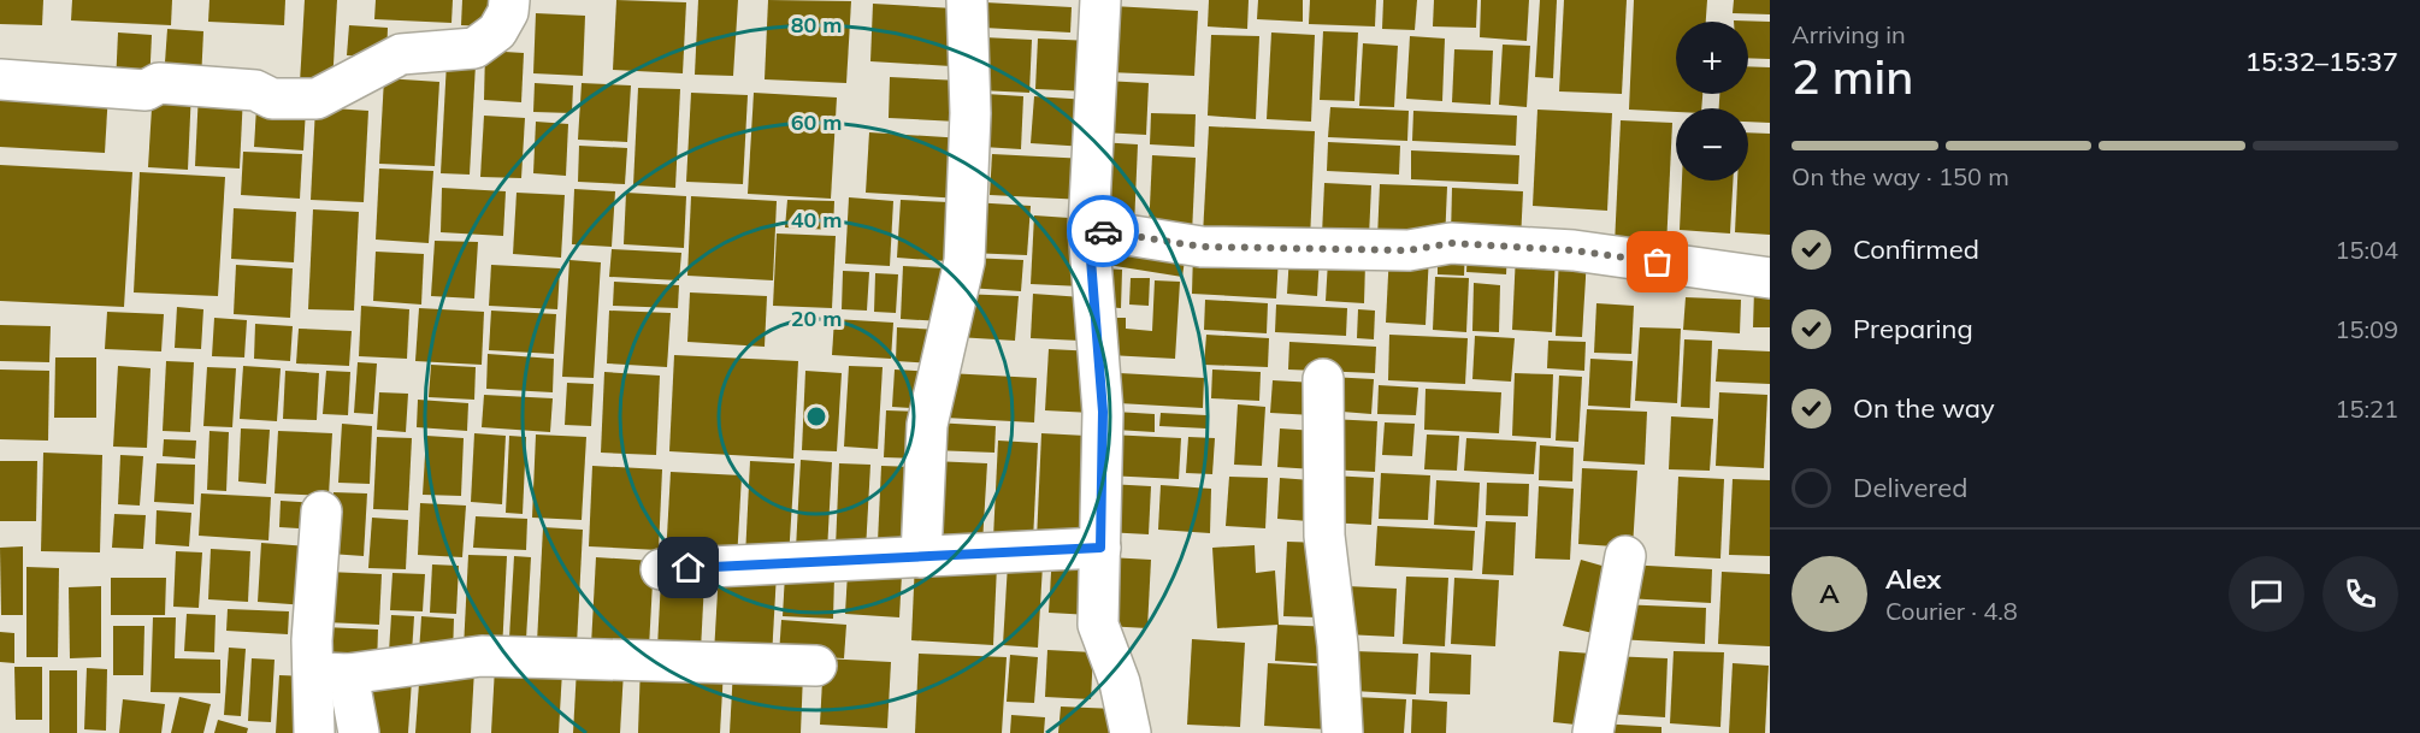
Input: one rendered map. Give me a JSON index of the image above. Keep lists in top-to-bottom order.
{
  "page": {
    "heading": ["2 min", "Arriving in", "15:32–15:37"],
    "panel": ["Alex", "Courier · 4.8"],
    "map_buttons": ["+", "−"],
    "bar": "On the way · 150 m",
    "list": [
      ["Confirmed", "15:04"],
      ["Preparing", "15:09"],
      ["On the way", "15:21"],
      "Delivered"
    ],
    "round": "A"
  },
  "rings": [
    "80 m",
    "60 m",
    "40 m",
    "20 m"
  ]
}
